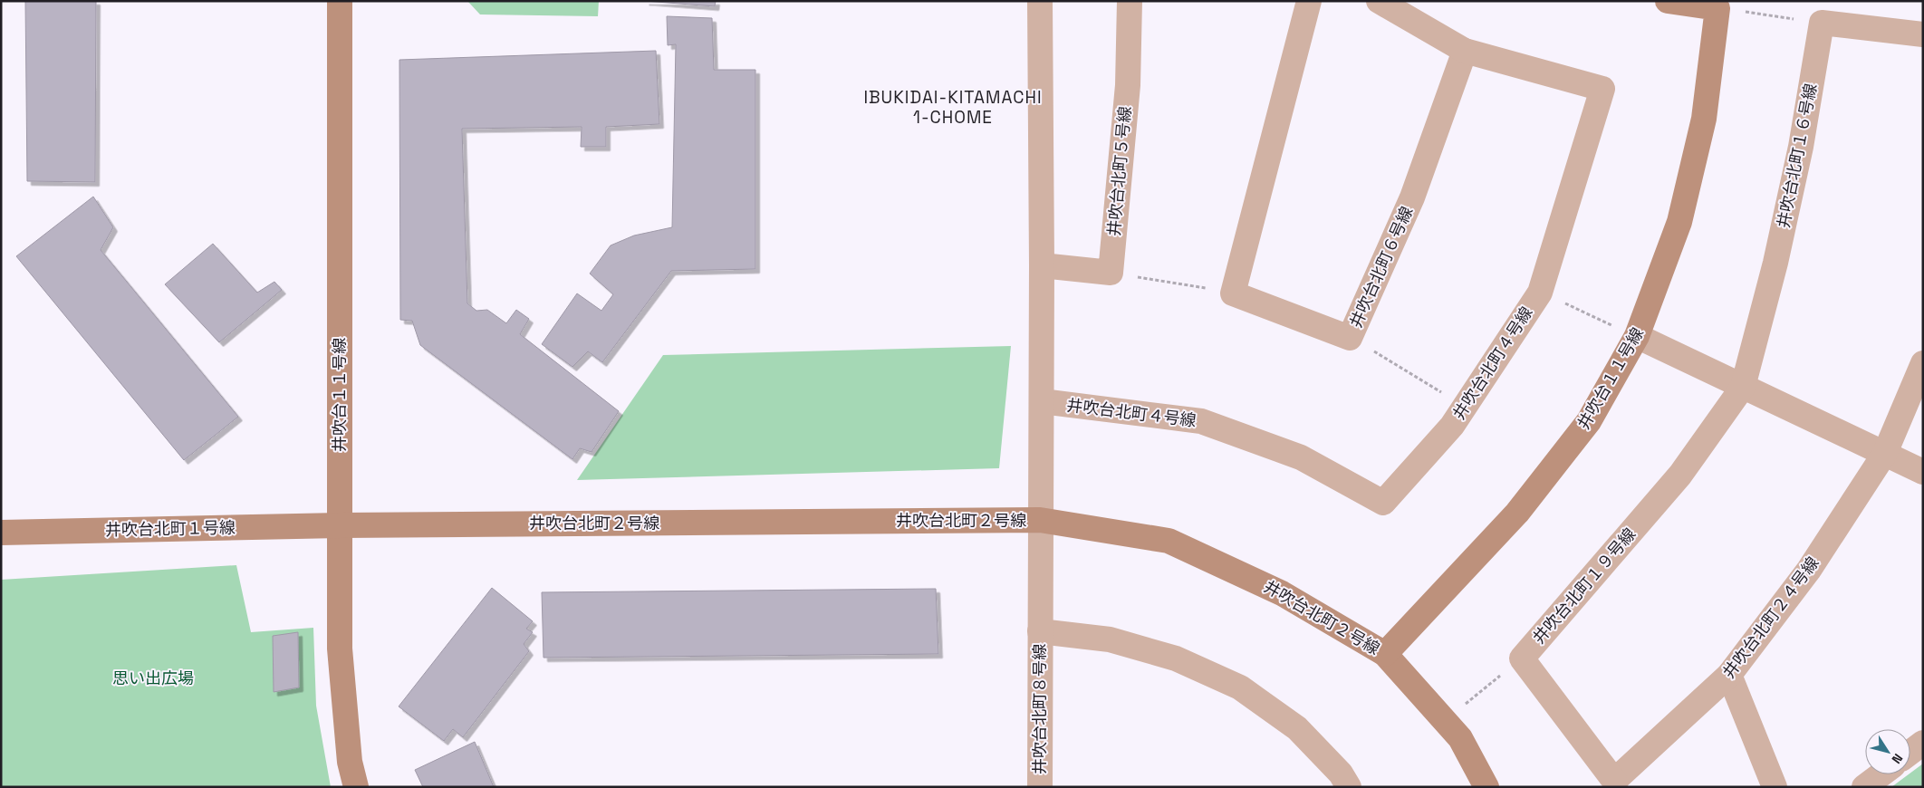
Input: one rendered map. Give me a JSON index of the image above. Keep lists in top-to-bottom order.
{
  "streets": {
    "street": [
      "井吹台北町１６号線",
      "井吹台北町５号線",
      "井吹台北町６号線",
      "井吹台北町４号線",
      "井吹台１１号線",
      "井吹台北町２号線",
      "井吹台北町１号線",
      "井吹台北町１９号線",
      "井吹台北町２４号線",
      "井吹台北町８号線"
    ]
  },
  "crossings": [
    ["井吹台北町１６号線", "井吹台北町１９号線"],
    ["井吹台北町６号線", "井吹台北町４号線"],
    ["井吹台１１号線", "井吹台北町２号線"],
    ["井吹台１１号線", "井吹台北町１号線"],
    ["井吹台北町２号線", "井吹台北町１号線"],
    ["井吹台北町２号線", "井吹台北町８号線"],
    ["井吹台北町１９号線", "井吹台北町２４号線"]
  ],
  "districts": ["IBUKIDAI-KITAMACHI 1-CHOME"],
  "parks": ["思い出広場"],
  "north": "bottom right"
}
